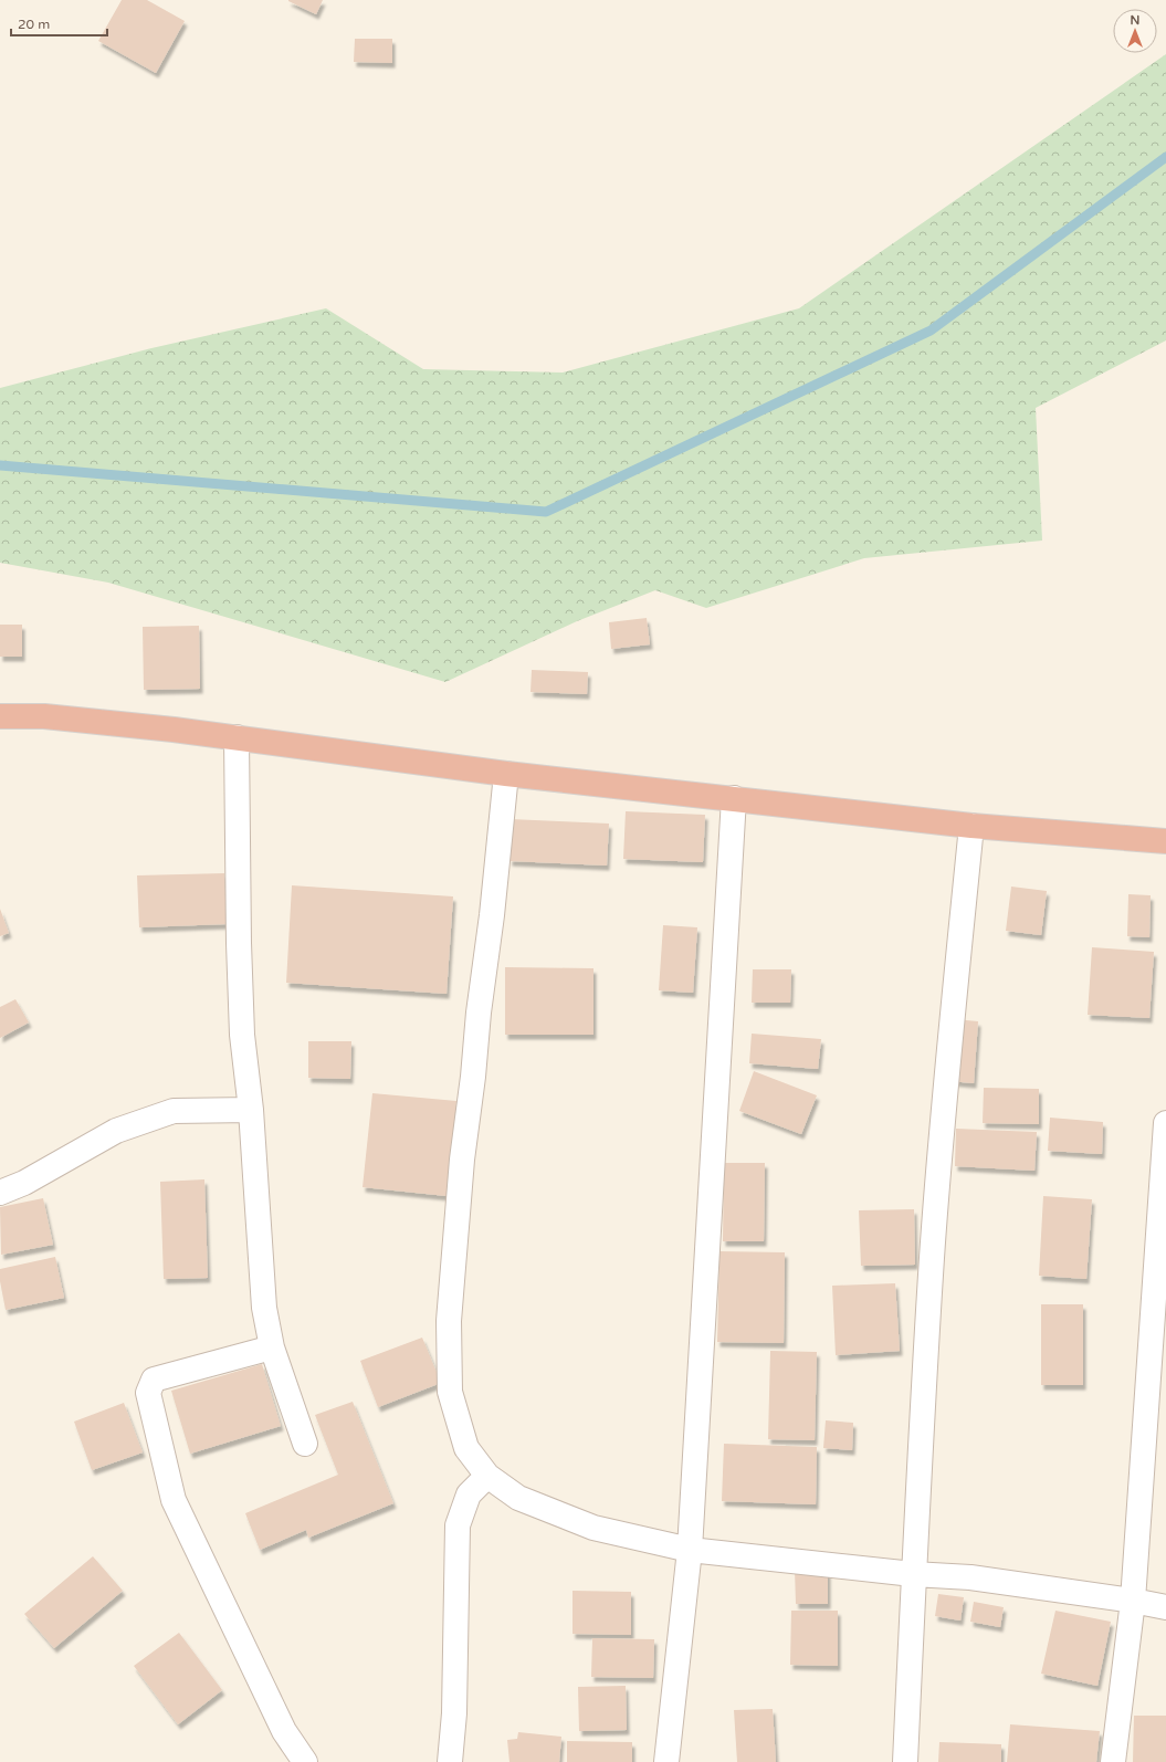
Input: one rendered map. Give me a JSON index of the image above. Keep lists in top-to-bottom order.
{
  "scale_bar": "20 m",
  "north": "top"
}
